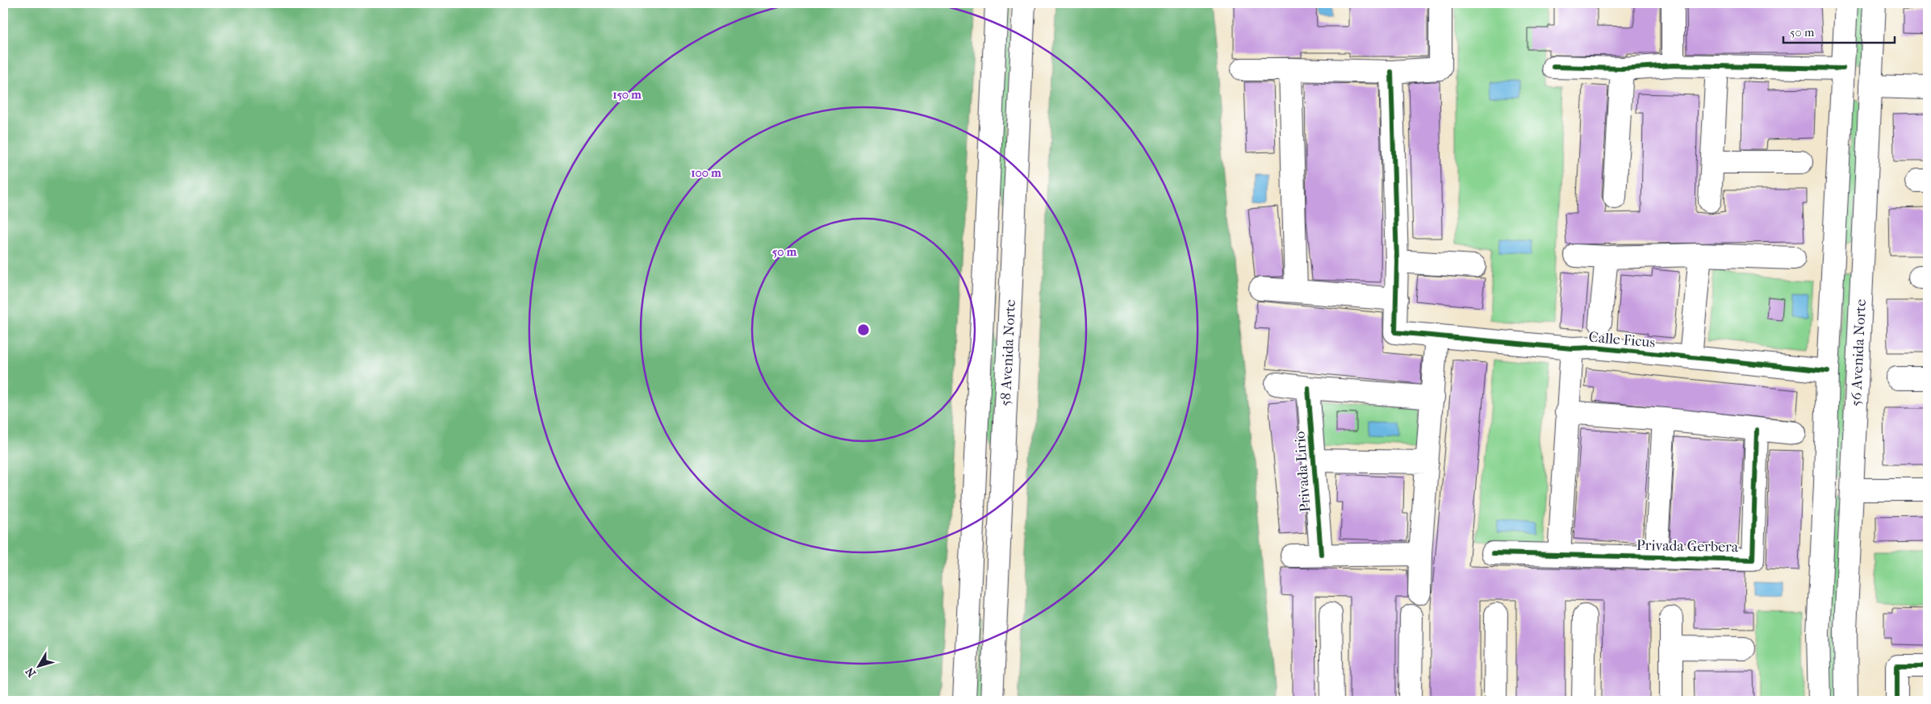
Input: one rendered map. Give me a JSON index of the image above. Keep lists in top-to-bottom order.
{
  "streets": {
    "street": [
      "Calle Ficus",
      "58 Avenida Norte",
      "56 Avenida Norte",
      "Privada Lirio",
      "Privada Gerbera"
    ]
  },
  "crossings": [
    ["Calle Ficus", "56 Avenida Norte"]
  ],
  "scale_bar": "50 m",
  "north": "bottom left",
  "rings": ["150 m", "100 m", "50 m"]
}
